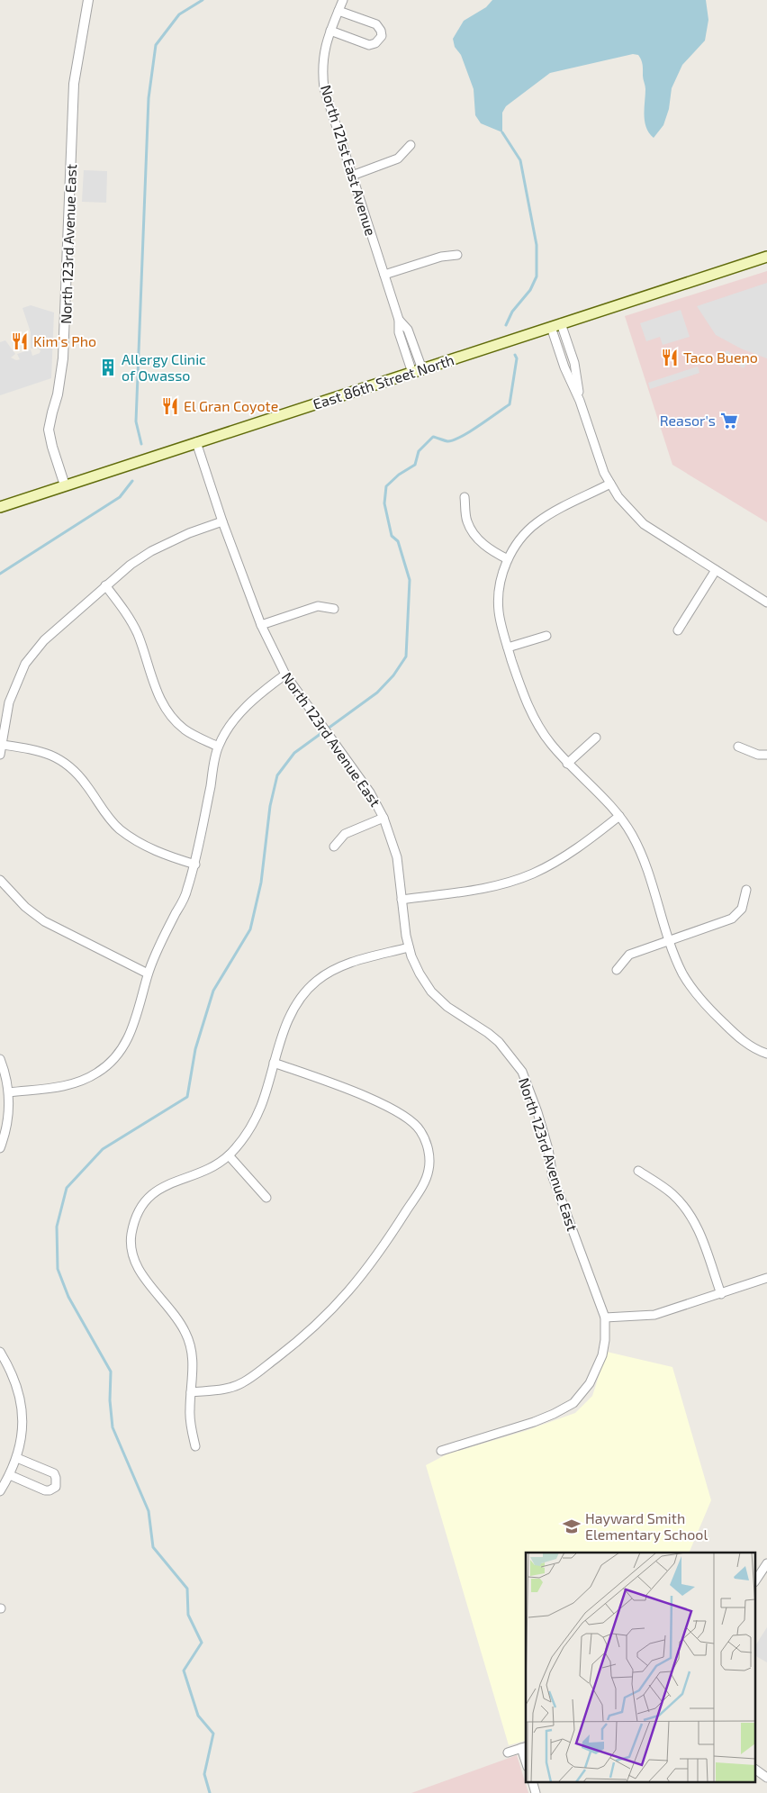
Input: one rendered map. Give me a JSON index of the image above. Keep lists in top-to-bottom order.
{
  "streets": {
    "main road": ["East 86th Street North"],
    "street": ["North 121st East Avenue", "North 123rd Avenue East"]
  },
  "crossings": [
    ["North 121st East Avenue", "East 86th Street North"],
    ["North 123rd Avenue East", "East 86th Street North"]
  ],
  "places": {
    "restaurant": ["Kim's Pho", "Taco Bueno", "El Gran Coyote"],
    "building": ["Allergy Clinic of Owasso"],
    "supermarket": ["Reasor's"],
    "school or university": ["Hayward Smith Elementary School"]
  }
}
